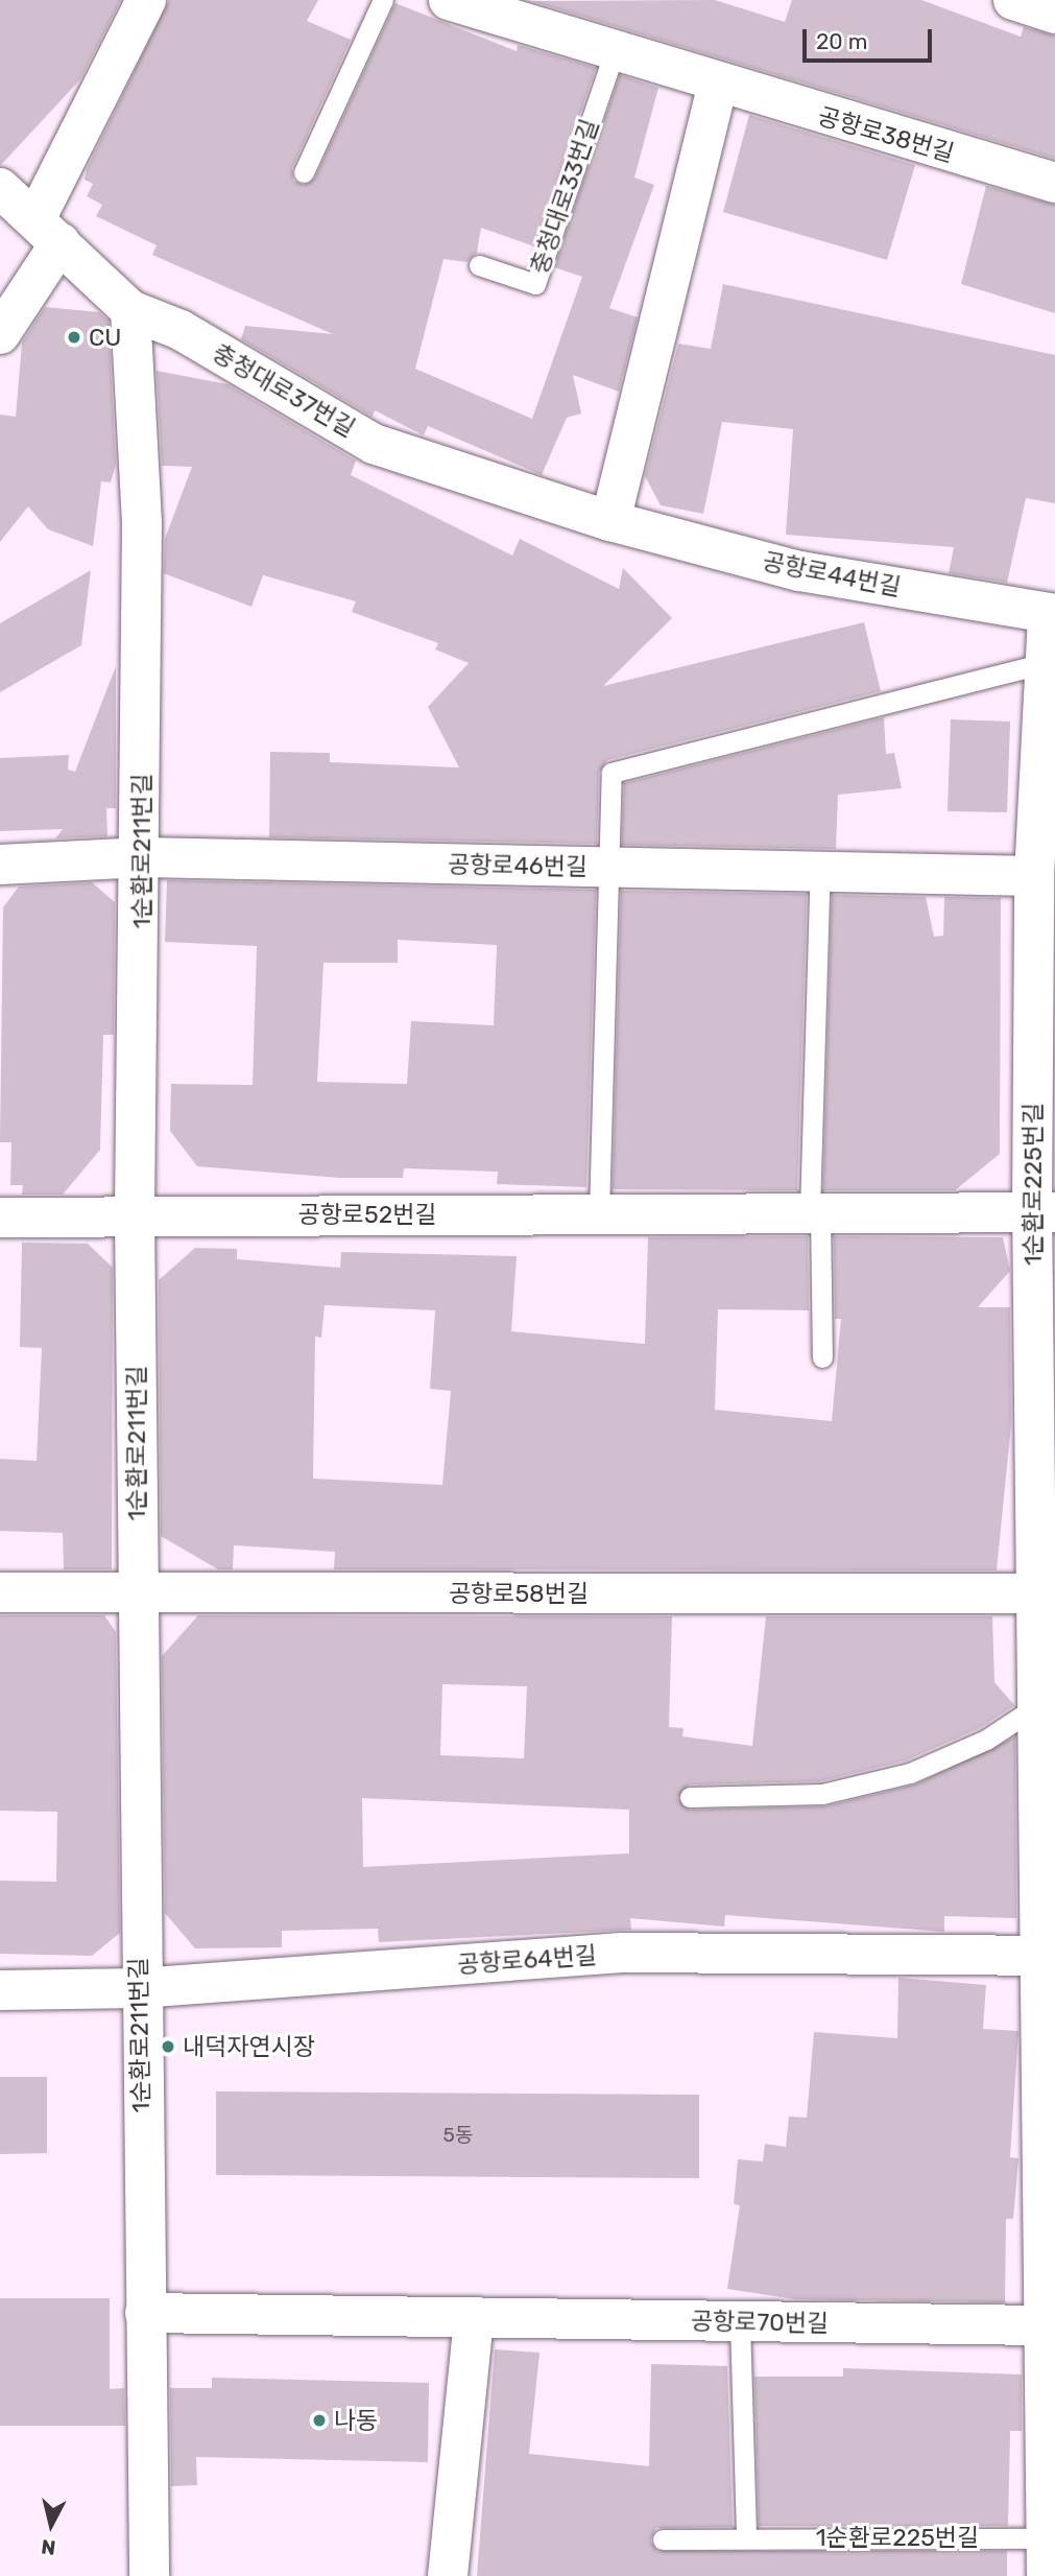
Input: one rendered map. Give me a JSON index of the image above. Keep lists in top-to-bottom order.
{
  "streets": {
    "street": [
      "공항로38번길",
      "충청대로37번길",
      "공항로44번길",
      "1순환로211번길",
      "공항로46번길",
      "1순환로225번길",
      "공항로52번길",
      "공항로58번길",
      "공항로64번길",
      "공항로70번길"
    ],
    "lane": ["충청대로33번길"]
  },
  "crossings": [
    ["충청대로37번길", "공항로44번길"],
    ["충청대로37번길", "1순환로211번길"],
    ["공항로44번길", "1순환로225번길"],
    ["1순환로211번길", "공항로46번길"],
    ["1순환로211번길", "공항로52번길"],
    ["1순환로211번길", "공항로58번길"],
    ["1순환로211번길", "공항로64번길"],
    ["1순환로211번길", "공항로70번길"],
    ["공항로46번길", "1순환로225번길"],
    ["1순환로225번길", "공항로52번길"],
    ["1순환로225번길", "공항로58번길"],
    ["1순환로225번길", "공항로64번길"],
    ["1순환로225번길", "공항로70번길"]
  ],
  "places": ["CU", "내덕자연시장", "나동"],
  "house_numbers": ["5동"],
  "scale_bar": "20 m",
  "north": "bottom"
}
